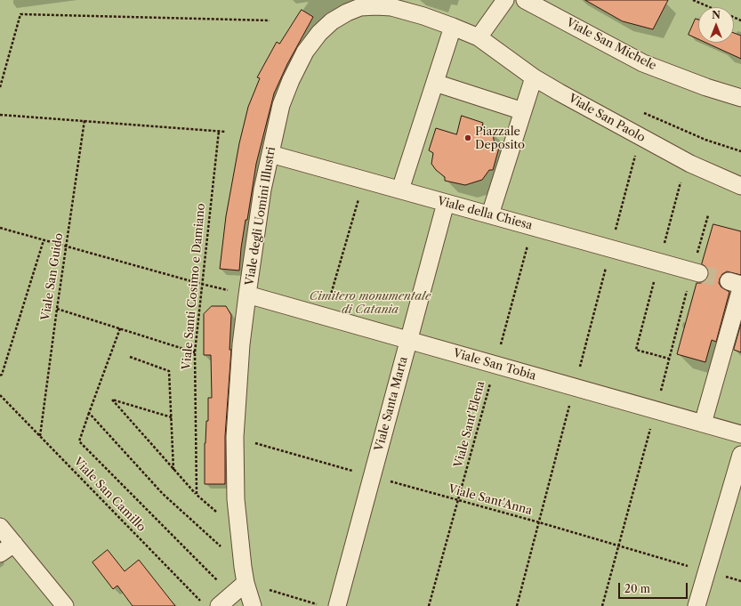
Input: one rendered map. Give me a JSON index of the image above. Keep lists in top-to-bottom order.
{
  "streets": {
    "street": [
      "Viale San Michele",
      "Viale San Paolo",
      "Viale della Chiesa",
      "Viale degli Uomini Illustri",
      "Viale San Tobia",
      "Viale Santa Marta"
    ],
    "path": [
      "Viale San Guido",
      "Viale Santi Cosimo e Damiano",
      "Viale Sant'Elena",
      "Viale San Camillo",
      "Viale Sant'Anna"
    ]
  },
  "crossings": [
    ["Viale San Paolo", "Viale degli Uomini Illustri"],
    ["Viale della Chiesa", "Viale degli Uomini Illustri"],
    ["Viale della Chiesa", "Viale Santa Marta"],
    ["Viale della Chiesa", "Viale Sant'Elena"],
    ["Viale degli Uomini Illustri", "Viale San Tobia"],
    ["Viale degli Uomini Illustri", "Viale Sant'Anna"],
    ["Viale San Guido", "Viale San Camillo"],
    ["Viale San Tobia", "Viale Santa Marta"],
    ["Viale San Tobia", "Viale Sant'Elena"],
    ["Viale Santa Marta", "Viale Sant'Anna"],
    ["Viale Sant'Elena", "Viale Sant'Anna"]
  ],
  "parks": ["Cimitero monumentale di Catania"],
  "places": ["Piazzale Deposito"],
  "scale_bar": "20 m",
  "north": "top"
}
